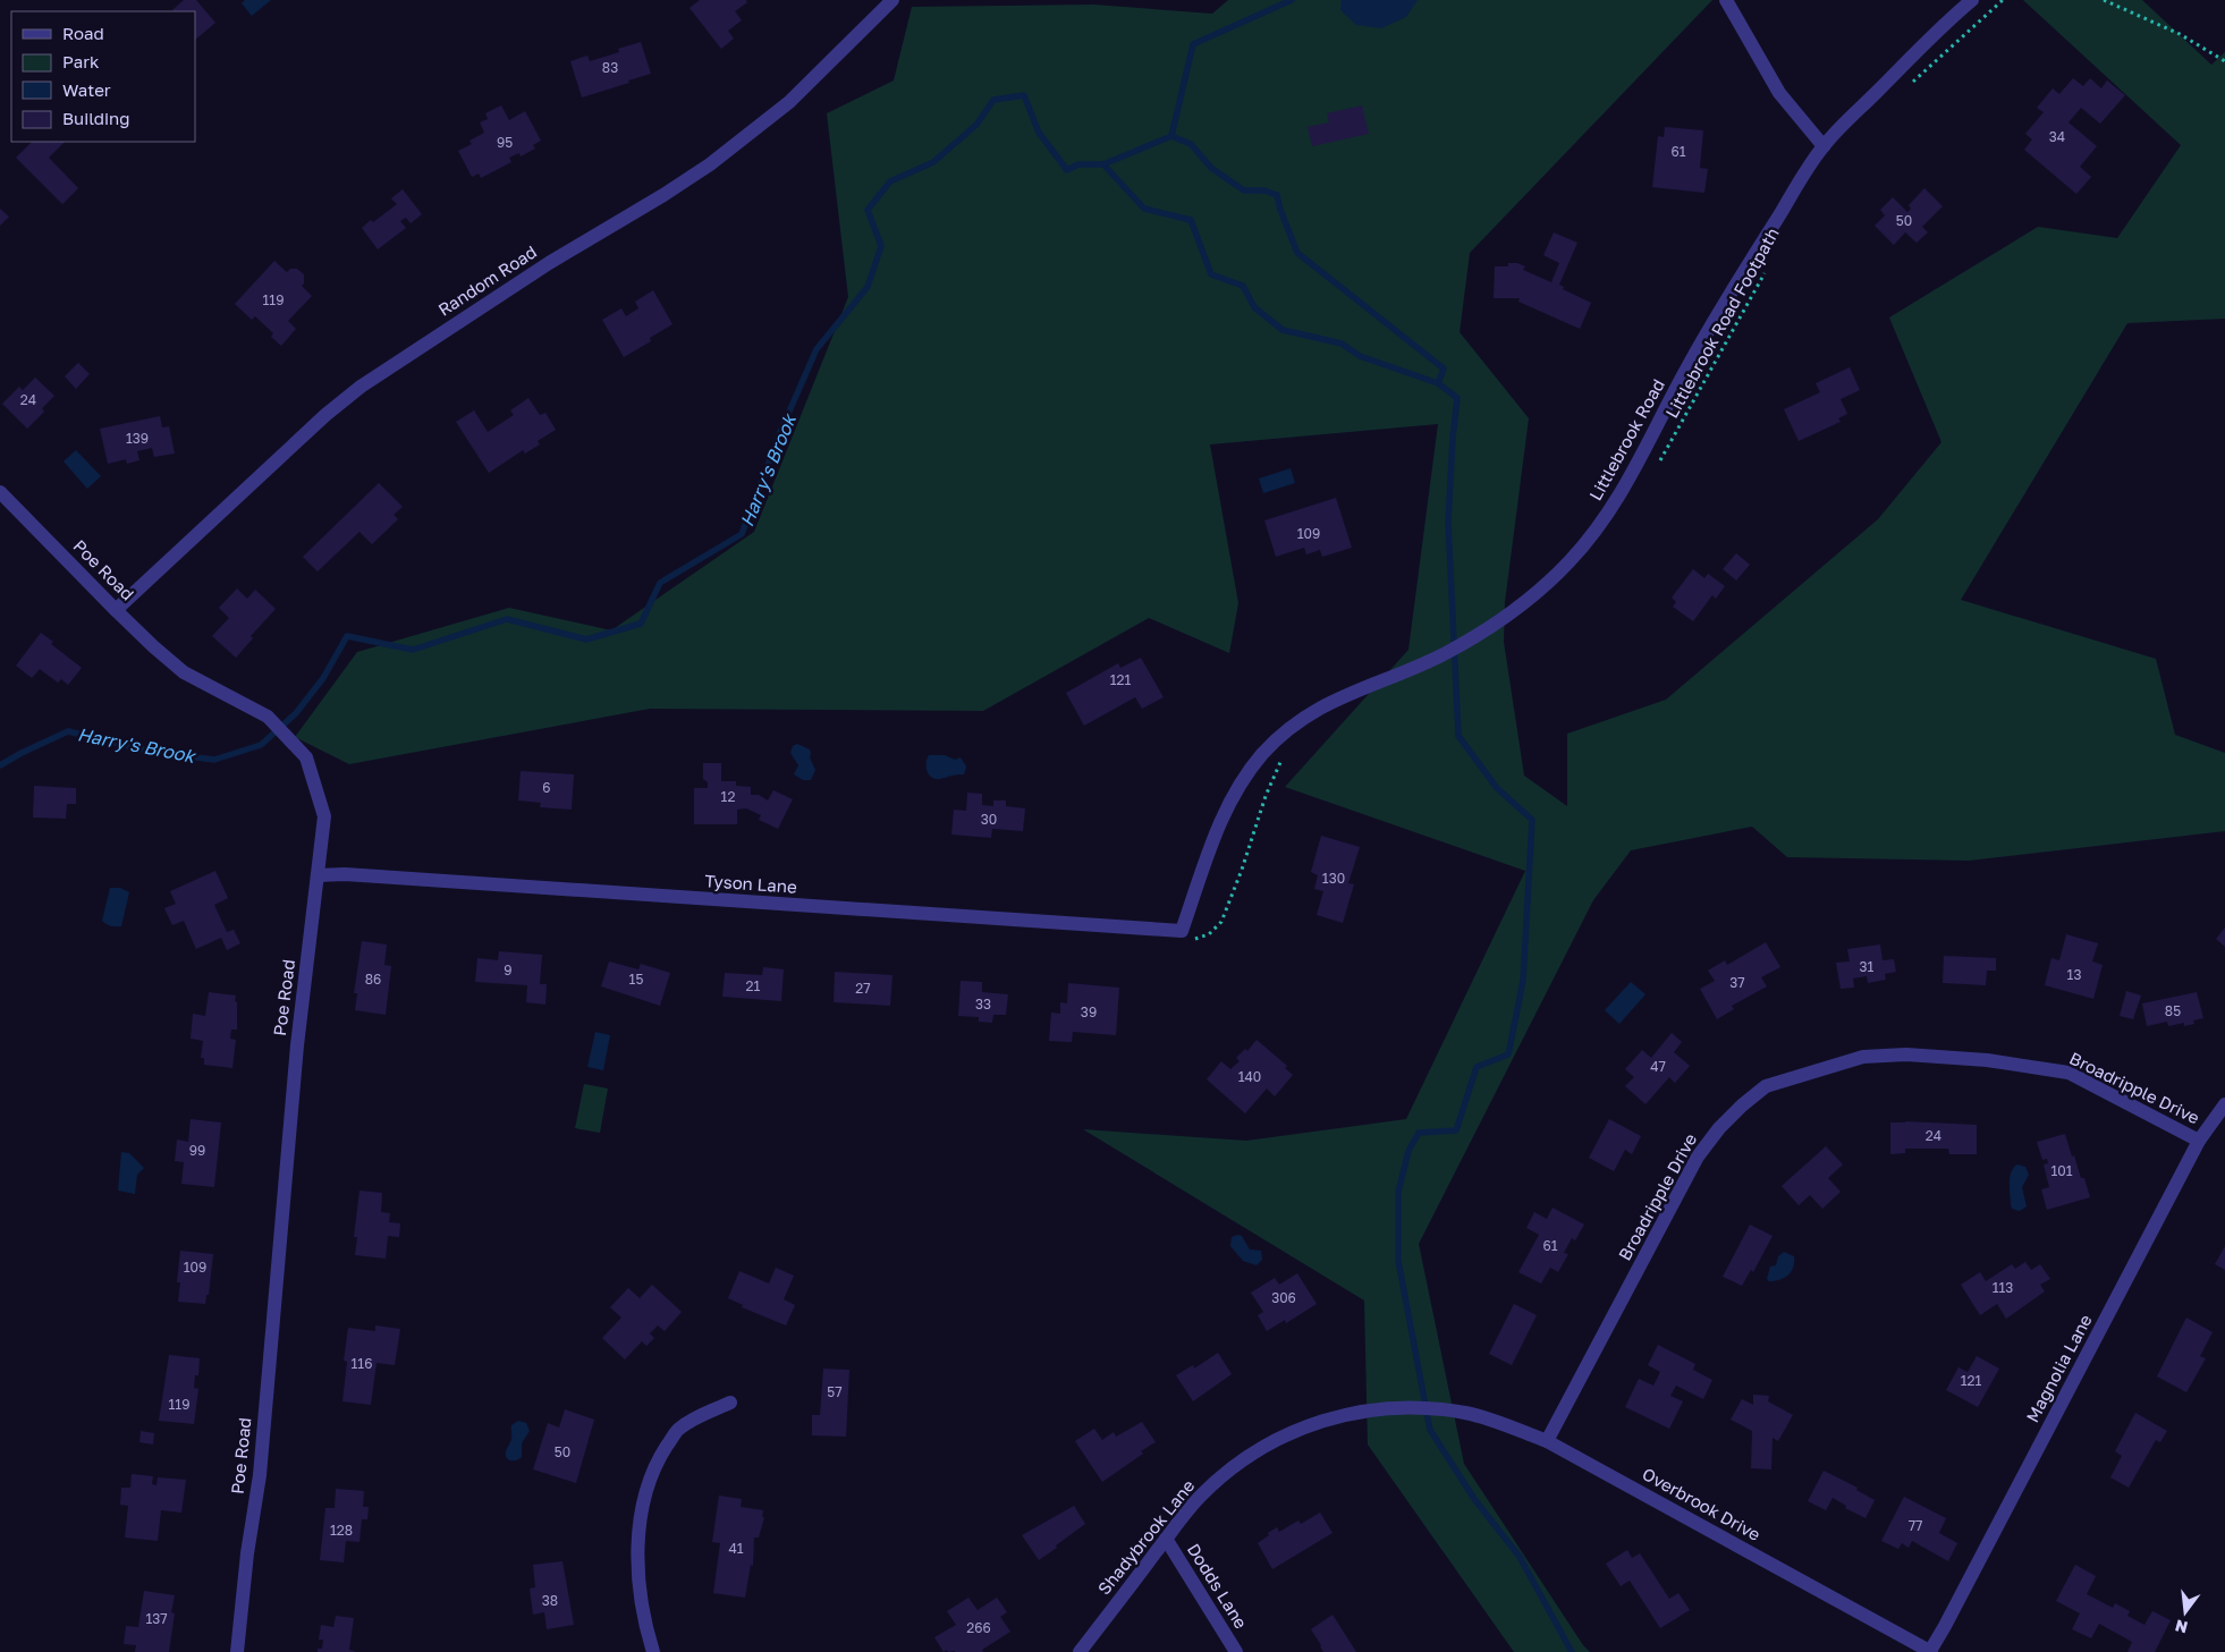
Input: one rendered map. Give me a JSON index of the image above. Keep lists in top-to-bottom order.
{
  "streets": {
    "street": [
      "Random Road",
      "Littlebrook Road",
      "Poe Road",
      "Tyson Lane",
      "Broadripple Drive",
      "Magnolia Lane",
      "Overbrook Drive",
      "Shadybrook Lane",
      "Dodds Lane"
    ],
    "path": ["Littlebrook Road Footpath"]
  },
  "crossings": [
    ["Random Road", "Poe Road"],
    ["Littlebrook Road", "Tyson Lane"],
    ["Poe Road", "Tyson Lane"],
    ["Broadripple Drive", "Magnolia Lane"],
    ["Broadripple Drive", "Overbrook Drive"],
    ["Magnolia Lane", "Overbrook Drive"],
    ["Overbrook Drive", "Shadybrook Lane"],
    ["Shadybrook Lane", "Dodds Lane"]
  ],
  "water": ["Harry's Brook"],
  "house_numbers": [
    "83",
    "34",
    "95",
    "61",
    "50",
    "119",
    "24",
    "139",
    "109",
    "121",
    "6",
    "12",
    "30",
    "130",
    "31",
    "9",
    "13",
    "86",
    "15",
    "37",
    "21",
    "27",
    "33",
    "85",
    "39",
    "47",
    "140",
    "24",
    "99",
    "101",
    "61",
    "109",
    "113",
    "306",
    "116",
    "121",
    "57",
    "119",
    "50",
    "77",
    "128",
    "41",
    "38",
    "137",
    "266"
  ],
  "legend": [
    "Road",
    "Park",
    "Water",
    "Building"
  ],
  "north": "bottom"
}
